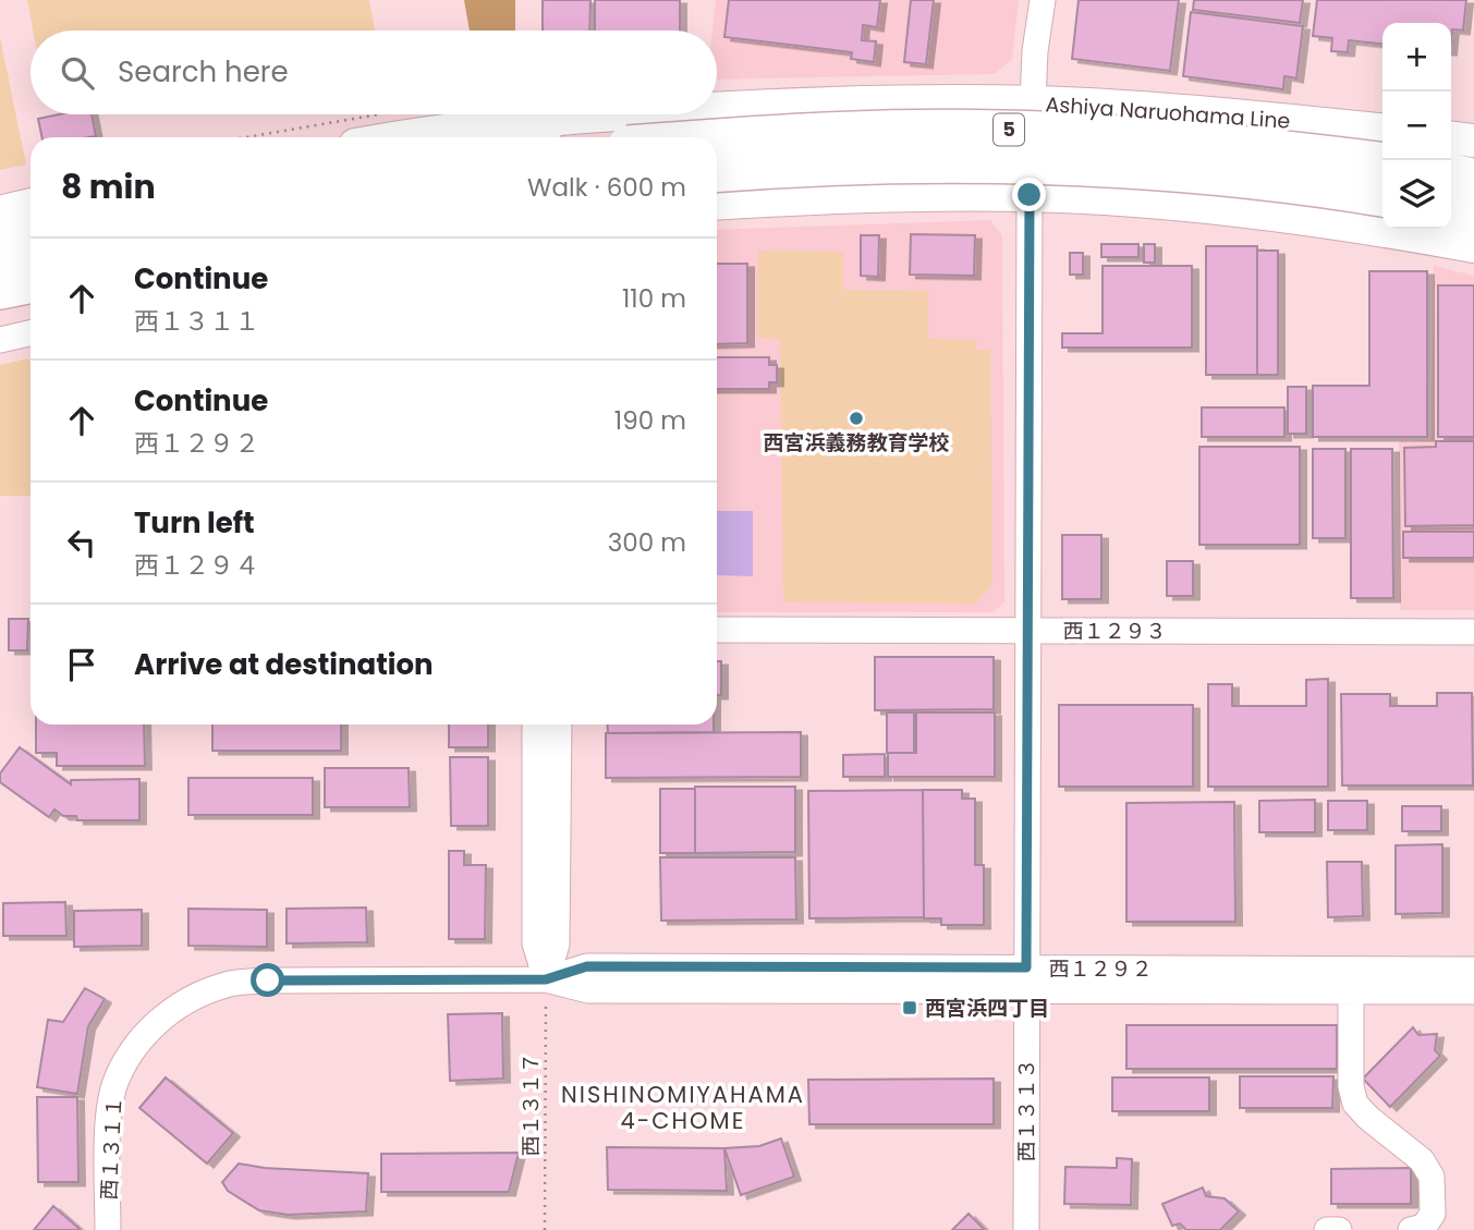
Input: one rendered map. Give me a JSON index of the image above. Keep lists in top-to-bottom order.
{
  "streets": {
    "highway": ["5"],
    "main road": ["Ashiya Naruohama Line"],
    "street": [
      "西１２９３",
      "西１２９２",
      "西１３１３",
      "西１３１１"
    ],
    "path": ["西１３１７"]
  },
  "crossings": [
    ["西１２９３", "西１３１３"],
    ["西１２９２", "西１３１７"],
    ["西１２９２", "西１３１３"],
    ["西１２９２", "西１３１１"],
    ["西１３１７", "西１３１１"]
  ],
  "districts": ["NISHINOMIYAHAMA 4-CHOME"],
  "places": {
    "other": ["西宮浜義務教育学校"],
    "transit": ["西宮浜四丁目"]
  },
  "page": {
    "map_buttons": ["+", "−"],
    "search": "Search here",
    "heading": ["8 min", "Walk · 600 m"],
    "list": [
      ["Continue", "西１３１１", "110 m"],
      ["Continue", "西１２９２", "190 m"],
      ["Turn left", "西１２９４", "300 m"],
      "Arrive at destination"
    ]
  }
}
